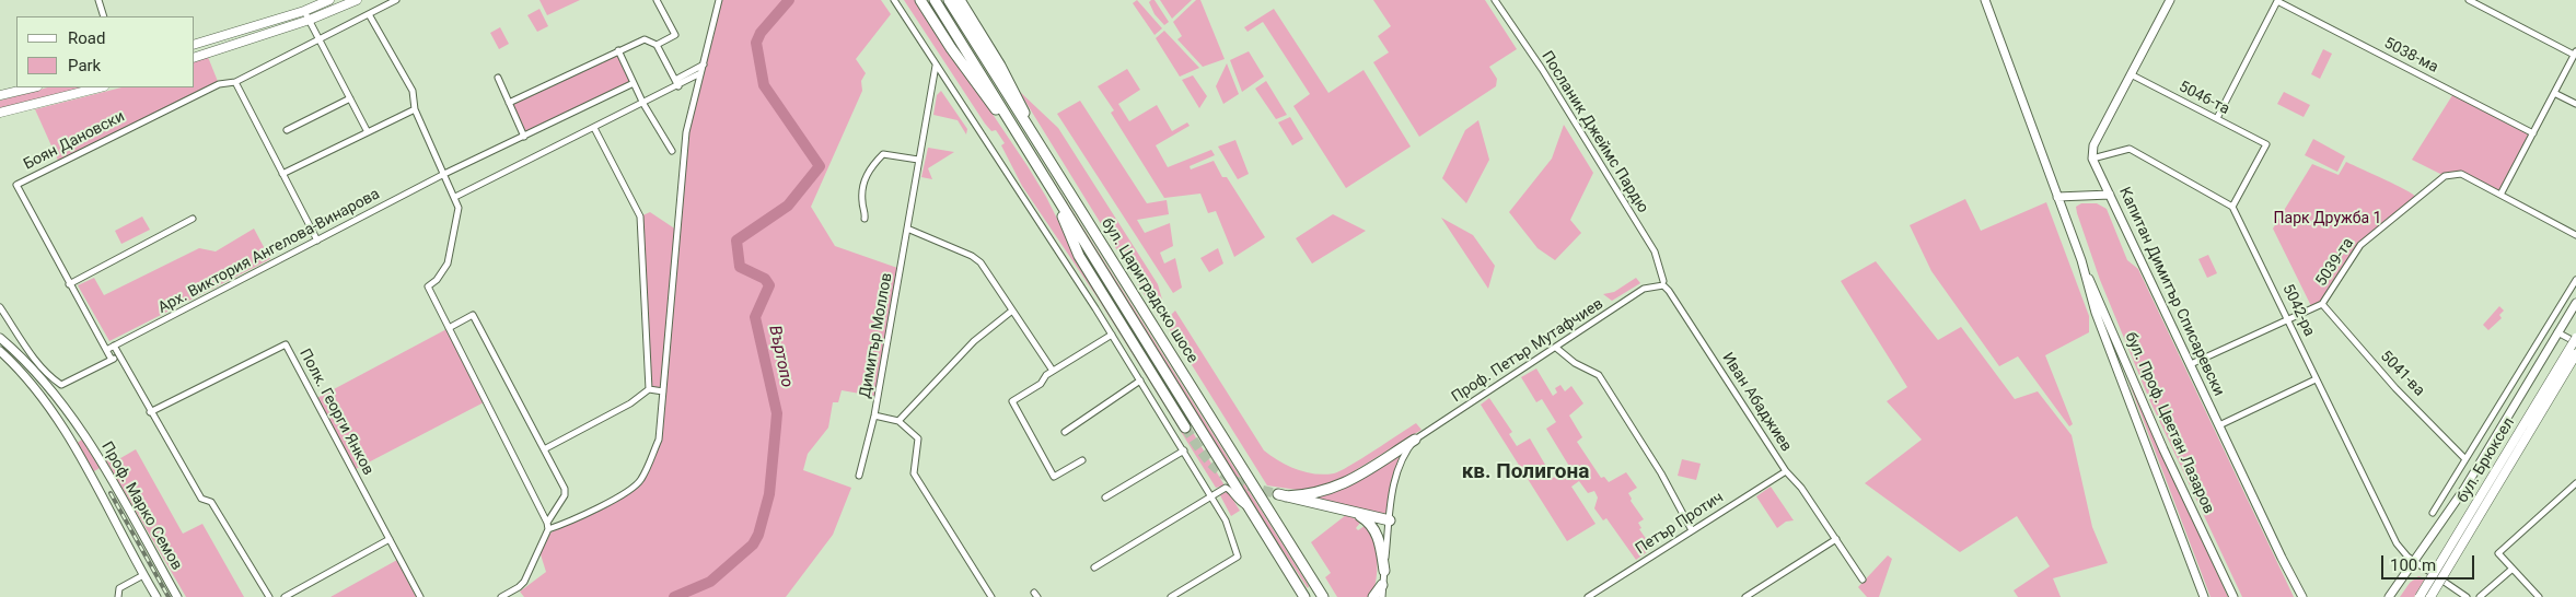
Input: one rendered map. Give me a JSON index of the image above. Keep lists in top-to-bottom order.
{
  "streets": {
    "highway": ["бул. Цариградско шосе"],
    "main road": [
      "Капитан Димитър Списаревски",
      "бул. Проф. Цветан Лазаров",
      "бул. Брюксел",
      "Проф. Марко Семов"
    ],
    "street": [
      "5038-ма",
      "5046-та",
      "Посланик Джеймс Пардю",
      "Боян Дановски",
      "Арх. Виктория Ангелова-Винарова",
      "5039-та",
      "5042-ра",
      "Димитър Моллов",
      "Проф. Петър Мутафчиев",
      "5041-ва",
      "Иван Абаджиев",
      "Полк. Георги Янков",
      "Петър Протич"
    ]
  },
  "crossings": [
    ["5046-та", "5042-ра"],
    ["Боян Дановски", "Арх. Виктория Ангелова-Винарова"],
    ["5039-та", "Капитан Димитър Списаревски"],
    ["5039-та", "5042-ра"],
    ["5039-та", "5041-ва"],
    ["Проф. Петър Мутафчиев", "Иван Абаджиев"],
    ["Иван Абаджиев", "Петър Протич"]
  ],
  "districts": ["кв. Полигона"],
  "water": ["Въртопо"],
  "parks": ["Парк Дружба 1"],
  "legend": ["Road", "Park"],
  "scale_bar": "100 m"
}
